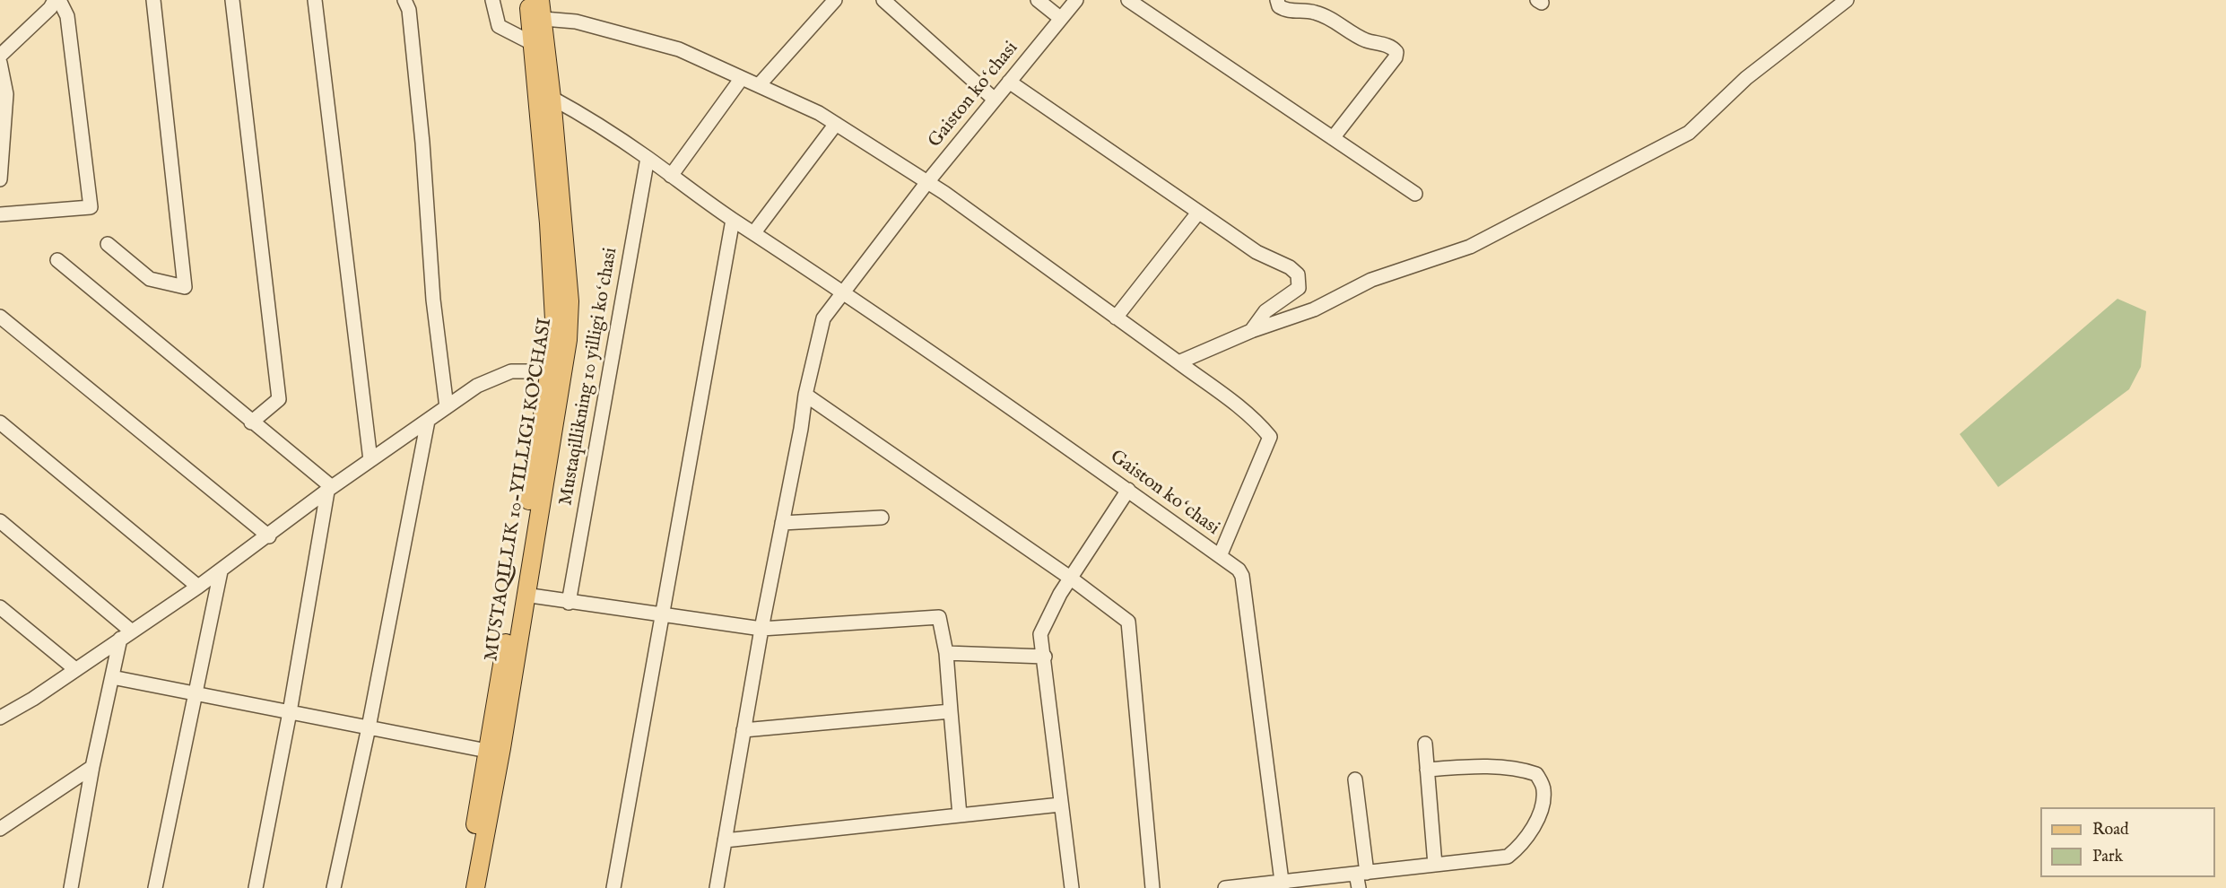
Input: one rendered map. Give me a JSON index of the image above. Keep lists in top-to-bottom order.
{
  "streets": {
    "main road": ["MUSTAQILLIK 10-YILLIGI KO'CHASI"],
    "street": ["Gaiston koʻchasi", "Mustaqillikning 10 yilligi koʻchasi"]
  },
  "crossings": [
    ["Gaiston koʻchasi", "Mustaqillikning 10 yilligi koʻchasi"],
    ["Gaiston koʻchasi", "MUSTAQILLIK 10-YILLIGI KO'CHASI"]
  ],
  "legend": ["Road", "Park"]
}
